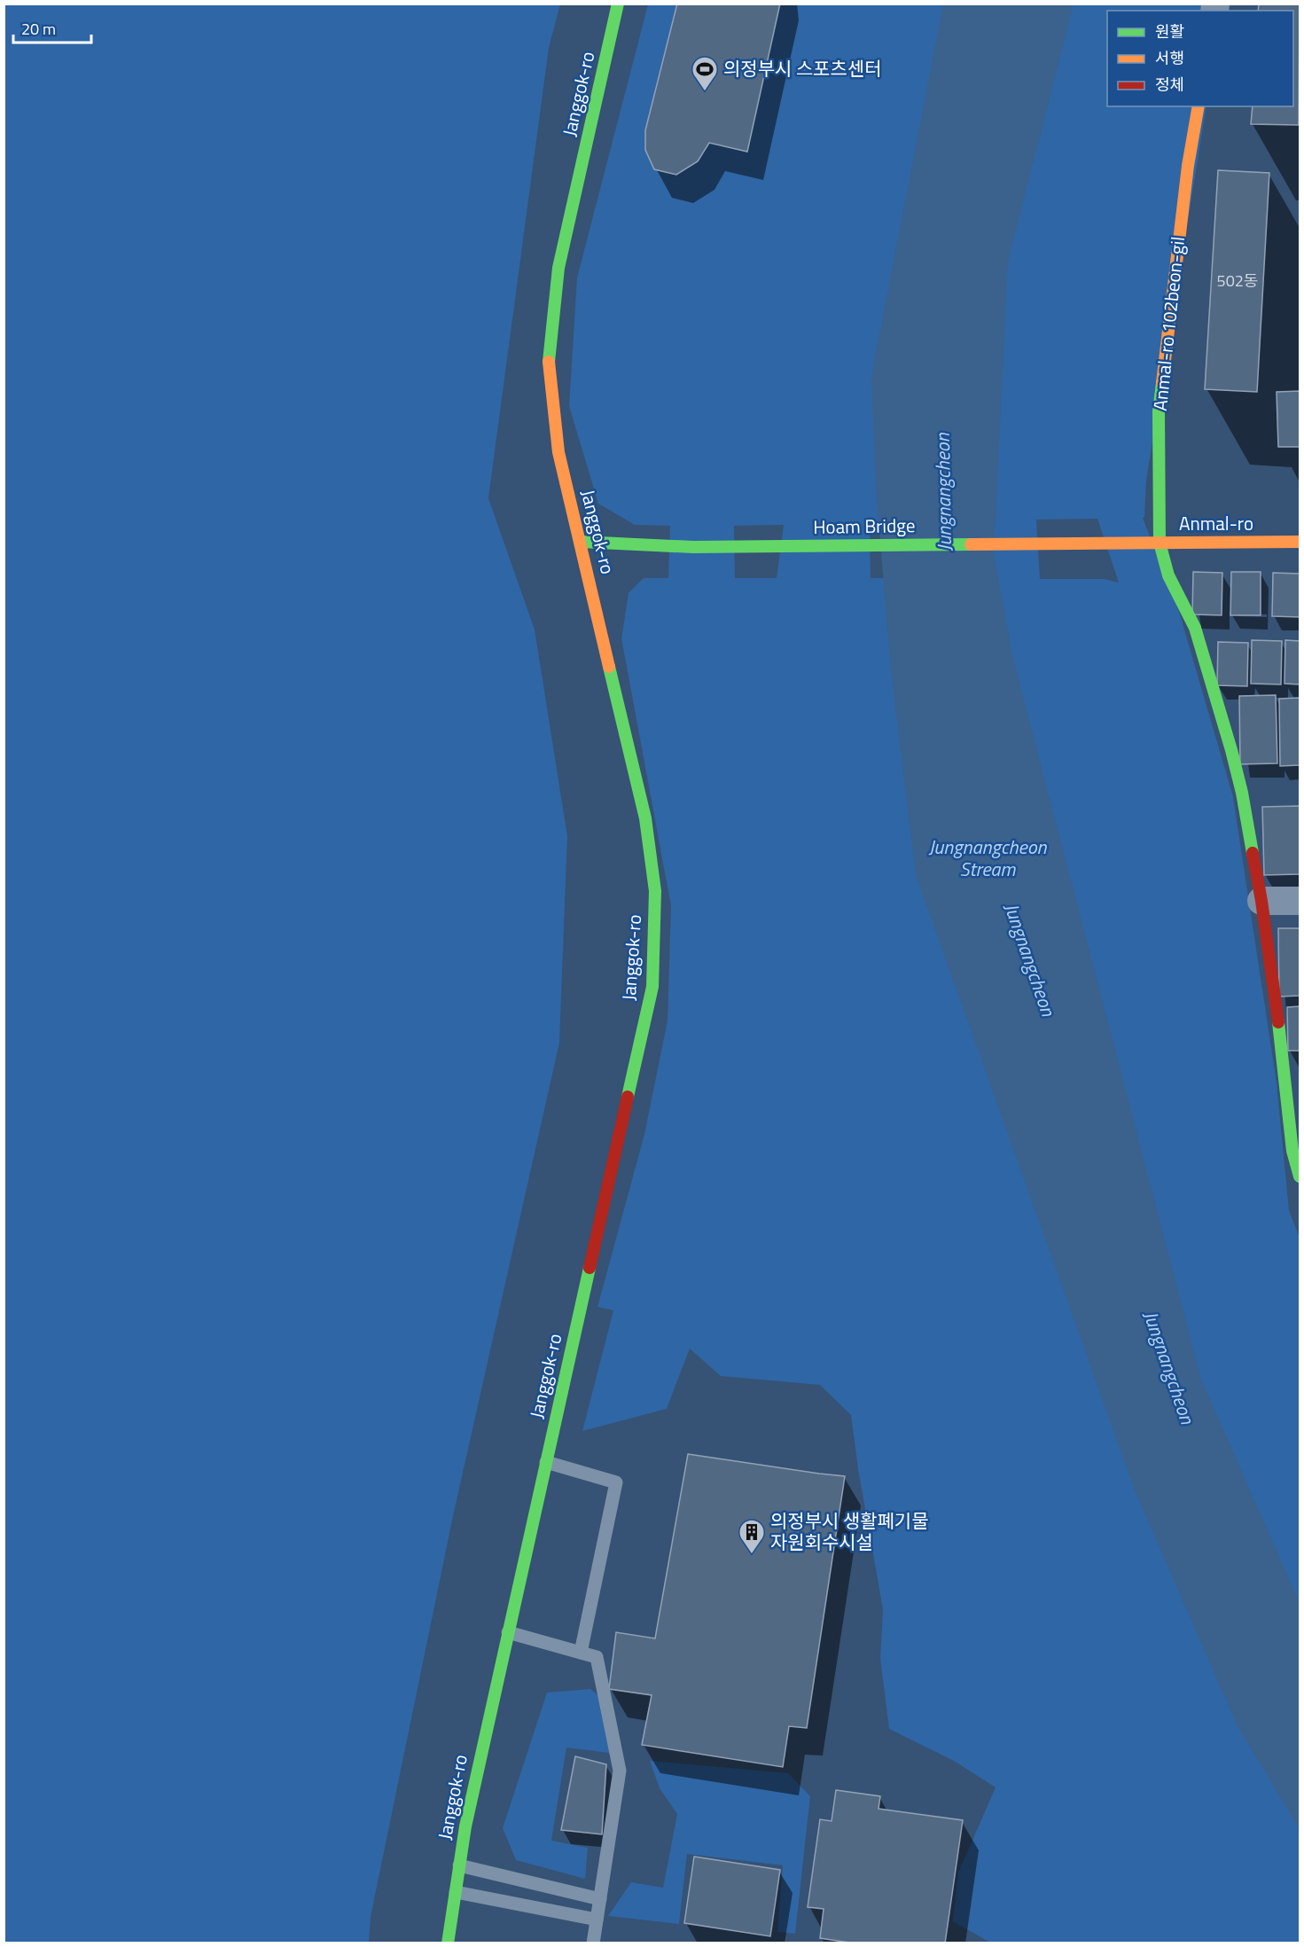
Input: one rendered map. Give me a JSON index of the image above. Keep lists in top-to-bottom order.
{
  "streets": {
    "street": [
      "Janggok-ro",
      "Anmal-ro 102beon-gil",
      "Anmal-ro",
      "Hoam Bridge"
    ]
  },
  "crossings": [
    ["Janggok-ro", "Hoam Bridge"],
    ["Anmal-ro 102beon-gil", "Anmal-ro"],
    ["Anmal-ro", "Hoam Bridge"]
  ],
  "water": ["Jungnangcheon", "Jungnangcheon Stream"],
  "places": {
    "sports": ["의정부시 스포츠센터"],
    "building": ["의정부시 생활폐기물 자원회수시설"]
  },
  "house_numbers": ["502동"],
  "legend": ["원활", "서행", "정체"],
  "scale_bar": "20 m"
}
